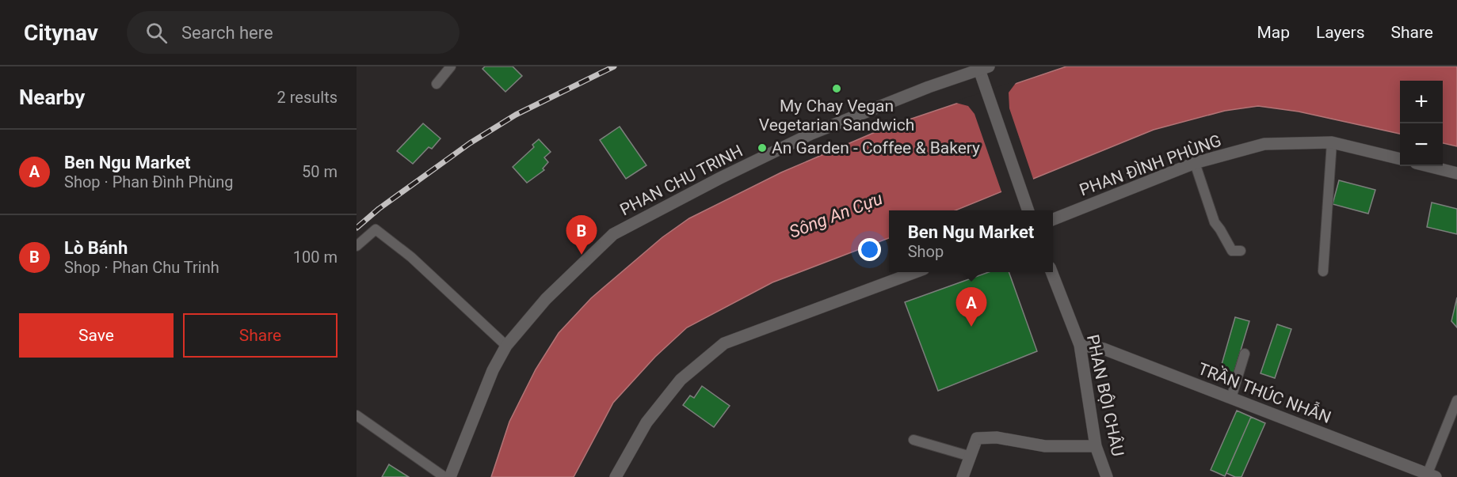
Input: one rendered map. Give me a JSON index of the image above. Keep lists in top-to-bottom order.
{
  "streets": {
    "street": [
      "PHAN ĐÌNH PHÙNG",
      "PHAN CHU TRINH",
      "TRẦN THÚC NHẪN",
      "PHAN BỘI CHÂU"
    ]
  },
  "crossings": [
    ["TRẦN THÚC NHẪN", "PHAN BỘI CHÂU"]
  ],
  "water": ["Sông An Cựu"],
  "places": ["My Chay Vegan Vegetarian Sandwich", "An Garden - Coffee & Bakery"],
  "page": {
    "header": "Citynav",
    "search": "Search here",
    "nav": ["Map", "Layers", "Share"],
    "heading": ["Nearby", "2 results"],
    "map_buttons": ["+", "−"],
    "list": [
      {
        "mark": "A",
        "name": "Ben Ngu Market",
        "note": "Shop · Phan Đình Phùng",
        "value": "50 m"
      },
      {
        "mark": "B",
        "name": "Lò Bánh",
        "note": "Shop · Phan Chu Trinh",
        "value": "100 m"
      }
    ],
    "popup": ["Ben Ngu Market", "Shop"],
    "pins": ["B", "A"],
    "buttons": ["Save", "Share"]
  }
}
